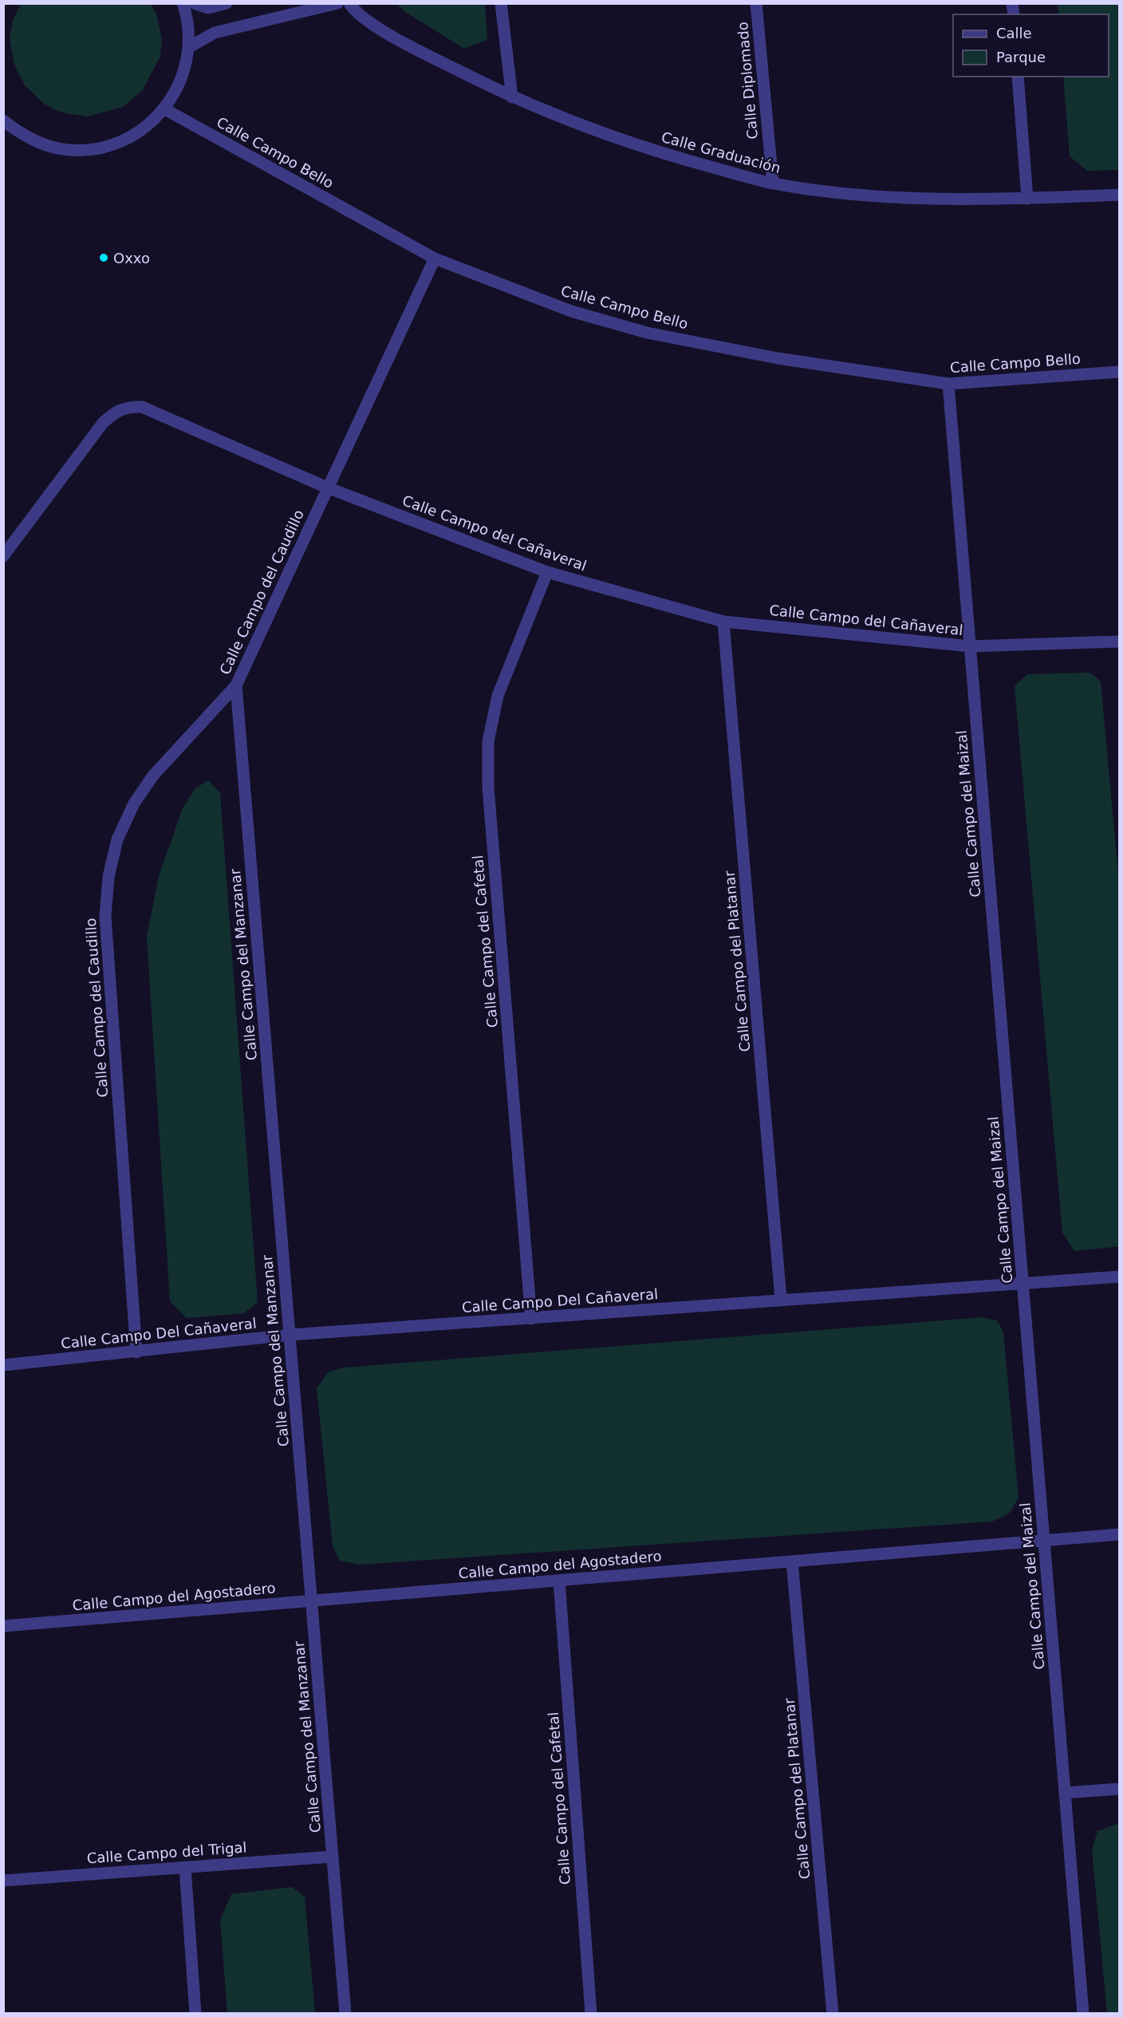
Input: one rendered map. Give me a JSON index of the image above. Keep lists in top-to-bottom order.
{
  "streets": {
    "street": [
      "Calle Diplomado",
      "Calle Campo Bello",
      "Calle Graduación",
      "Calle Campo del Cañaveral",
      "Calle Campo del Caudillo",
      "Calle Campo del Maizal",
      "Calle Campo del Cafetal",
      "Calle Campo del Platanar",
      "Calle Campo del Manzanar",
      "Calle Campo Del Cañaveral",
      "Calle Campo del Agostadero",
      "Calle Campo del Trigal"
    ]
  },
  "crossings": [
    ["Calle Diplomado", "Calle Graduación"],
    ["Calle Campo Bello", "Calle Campo del Caudillo"],
    ["Calle Campo Bello", "Calle Campo del Maizal"],
    ["Calle Campo del Cañaveral", "Calle Campo del Caudillo"],
    ["Calle Campo del Cañaveral", "Calle Campo del Maizal"],
    ["Calle Campo del Cañaveral", "Calle Campo del Cafetal"],
    ["Calle Campo del Cañaveral", "Calle Campo del Platanar"],
    ["Calle Campo del Caudillo", "Calle Campo del Manzanar"],
    ["Calle Campo del Caudillo", "Calle Campo Del Cañaveral"],
    ["Calle Campo del Maizal", "Calle Campo Del Cañaveral"],
    ["Calle Campo del Maizal", "Calle Campo del Agostadero"],
    ["Calle Campo del Cafetal", "Calle Campo Del Cañaveral"],
    ["Calle Campo del Cafetal", "Calle Campo del Agostadero"],
    ["Calle Campo del Platanar", "Calle Campo Del Cañaveral"],
    ["Calle Campo del Platanar", "Calle Campo del Agostadero"],
    ["Calle Campo del Manzanar", "Calle Campo Del Cañaveral"],
    ["Calle Campo del Manzanar", "Calle Campo del Agostadero"],
    ["Calle Campo del Manzanar", "Calle Campo del Trigal"]
  ],
  "places": ["Oxxo"],
  "legend": ["Calle", "Parque"]
}
